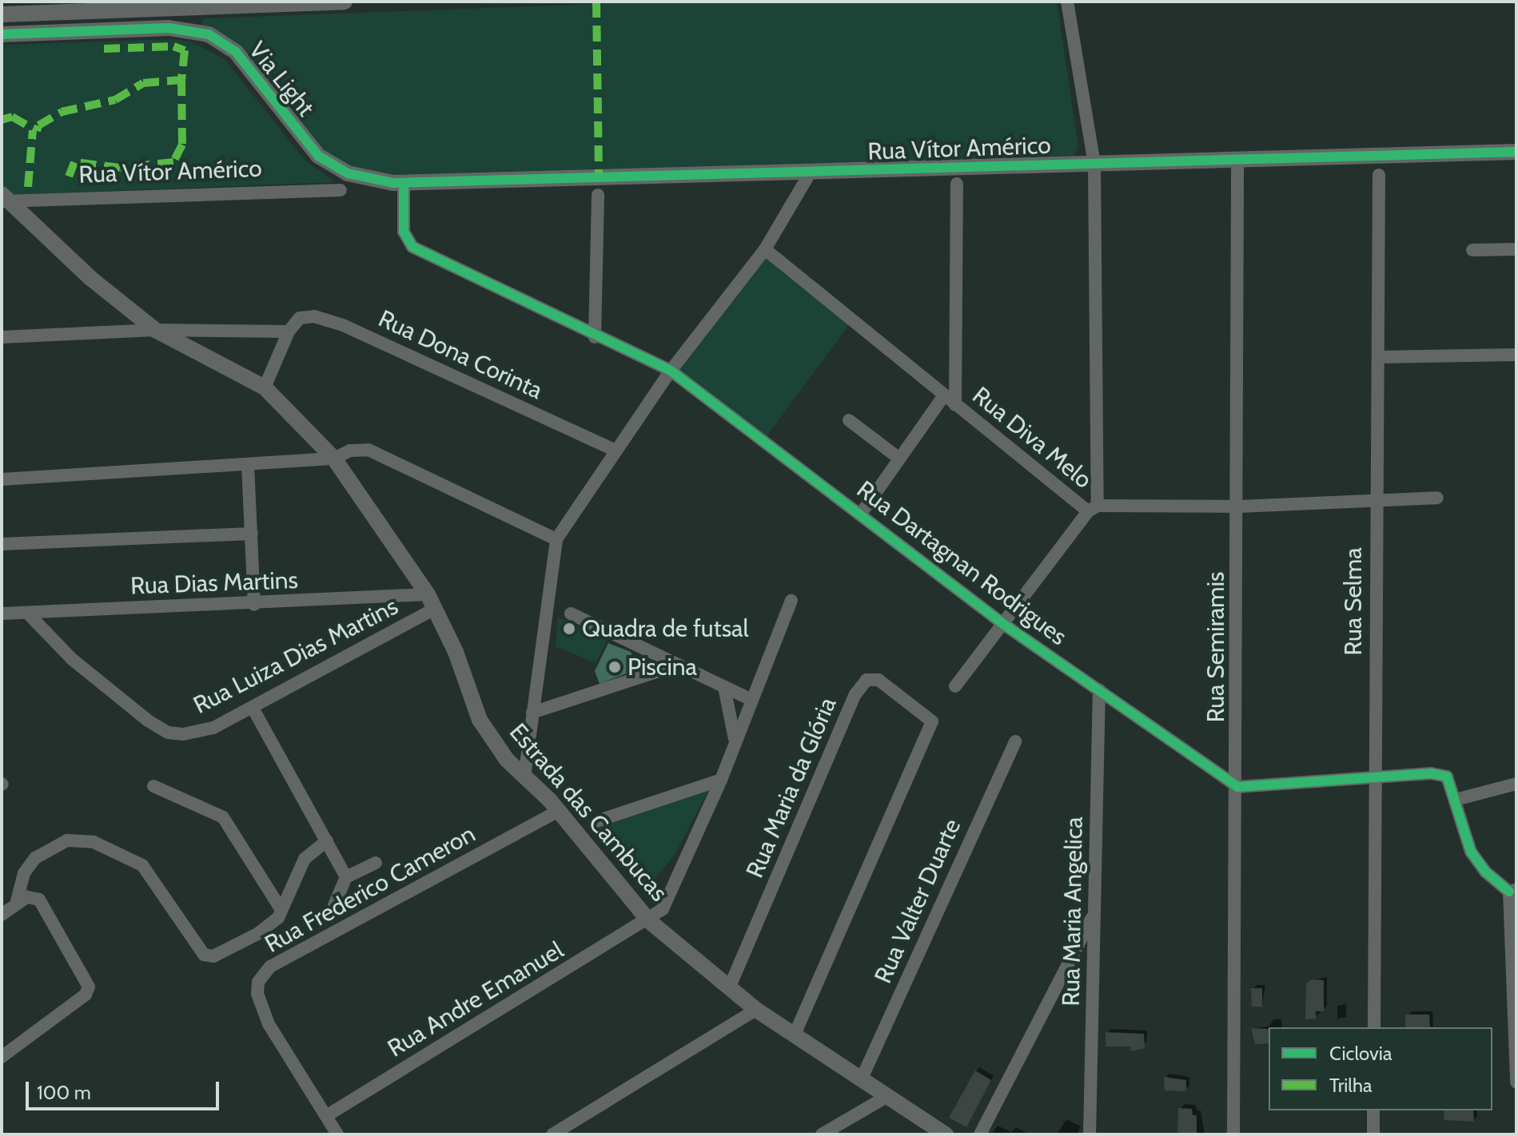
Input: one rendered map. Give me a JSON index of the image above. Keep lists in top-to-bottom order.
{
  "streets": {
    "street": [
      "Via Light",
      "Rua Vítor Américo",
      "Rua Dona Corinta",
      "Rua Diva Melo",
      "Rua Dartagnan Rodrigues",
      "Rua Dias Martins",
      "Rua Selma",
      "Rua Semiramis",
      "Rua Luiza Dias Martins",
      "Rua Maria da Glória",
      "Estrada das Cambucas",
      "Rua Frederico Cameron",
      "Rua Valter Duarte",
      "Rua Maria Angelica",
      "Rua Andre Emanuel"
    ]
  },
  "crossings": [
    ["Via Light", "Rua Vítor Américo"],
    ["Via Light", "Rua Dartagnan Rodrigues"],
    ["Rua Vítor Américo", "Rua Dartagnan Rodrigues"],
    ["Rua Vítor Américo", "Rua Semiramis"],
    ["Rua Vítor Américo", "Estrada das Cambucas"],
    ["Rua Dona Corinta", "Estrada das Cambucas"],
    ["Rua Diva Melo", "Rua Selma"],
    ["Rua Diva Melo", "Rua Semiramis"],
    ["Rua Dartagnan Rodrigues", "Rua Semiramis"],
    ["Rua Dartagnan Rodrigues", "Rua Maria Angelica"],
    ["Rua Dias Martins", "Rua Luiza Dias Martins"],
    ["Rua Dias Martins", "Estrada das Cambucas"],
    ["Rua Luiza Dias Martins", "Estrada das Cambucas"],
    ["Rua Maria da Glória", "Estrada das Cambucas"],
    ["Estrada das Cambucas", "Rua Frederico Cameron"],
    ["Estrada das Cambucas", "Rua Valter Duarte"],
    ["Estrada das Cambucas", "Rua Andre Emanuel"],
    ["Rua Frederico Cameron", "Rua Andre Emanuel"]
  ],
  "places": ["Quadra de futsal", "Piscina"],
  "legend": ["Ciclovia", "Trilha"],
  "scale_bar": "100 m"
}
